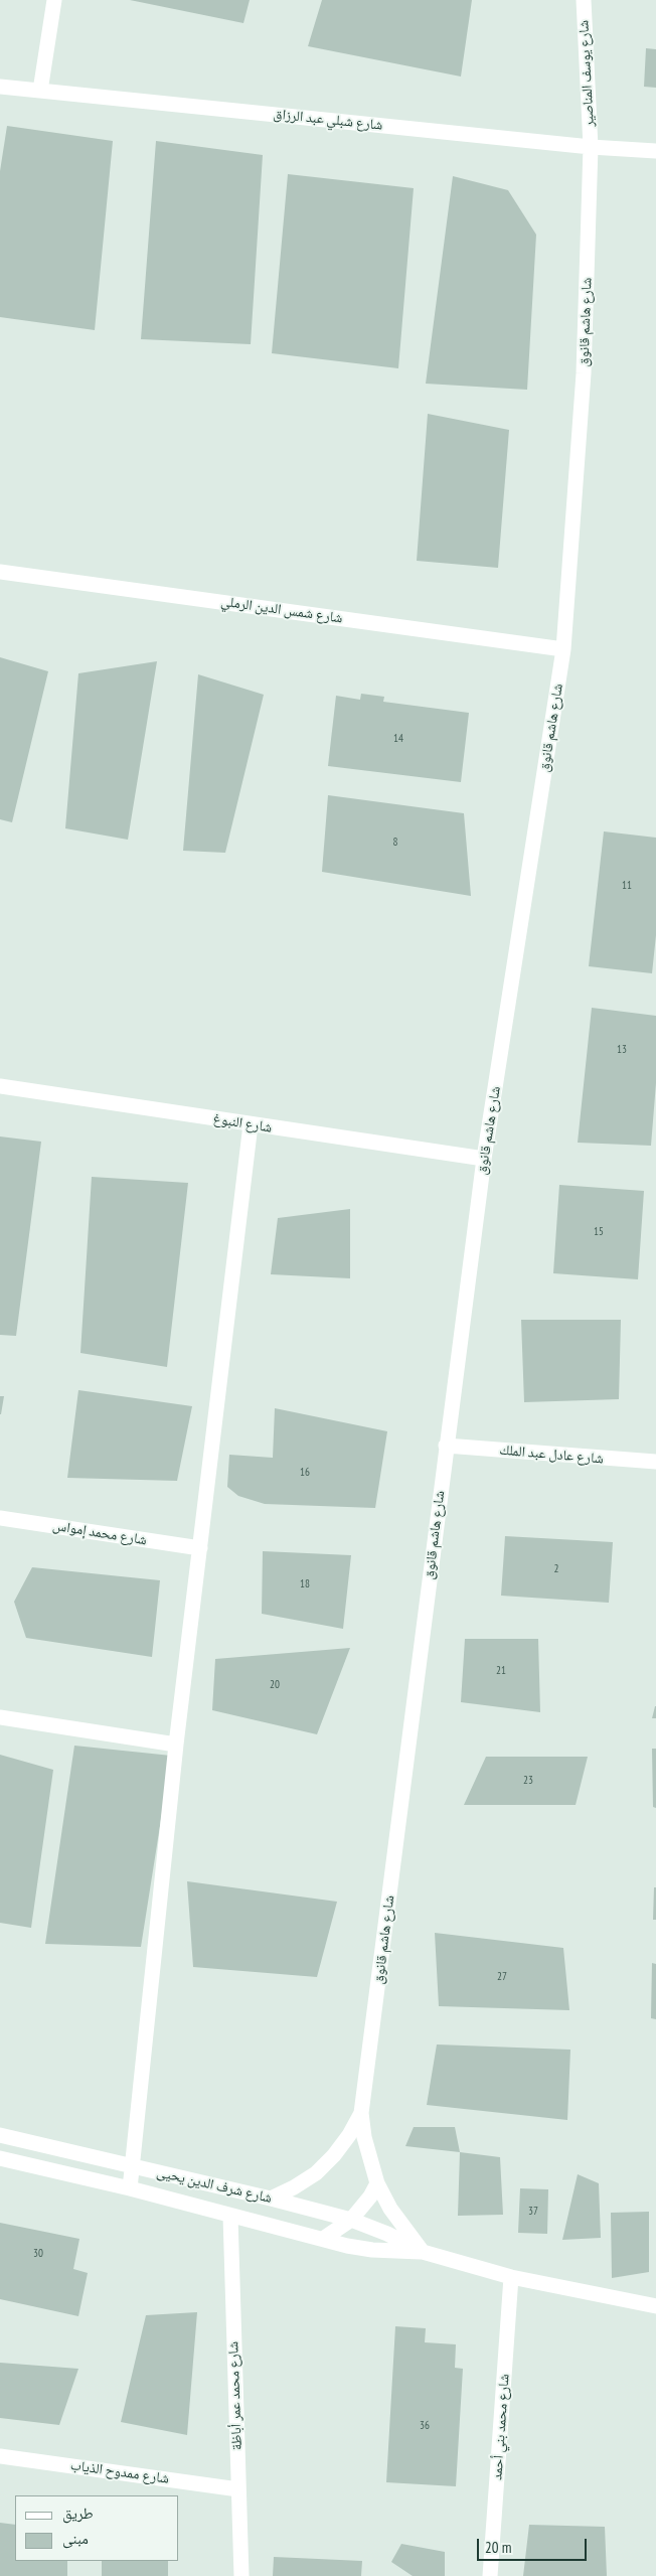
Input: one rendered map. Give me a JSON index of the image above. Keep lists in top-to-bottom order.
{
  "streets": {
    "street": [
      "شارع يوسف المناصير",
      "شارع شبلي عبد الرزاق",
      "شارع هاشم قانوق",
      "شارع شمس الدين الرملي",
      "شارع النبوغ",
      "شارع عادل عبد الملك",
      "شارع محمد إمواس",
      "شارع شرف الدين يحيى",
      "شارع محمد عمر أباظة",
      "شارع محمد بني أحمد",
      "شارع ممدوح الذياب"
    ]
  },
  "crossings": [
    ["شارع يوسف المناصير", "شارع شبلي عبد الرزاق"],
    ["شارع يوسف المناصير", "شارع هاشم قانوق"],
    ["شارع شبلي عبد الرزاق", "شارع هاشم قانوق"],
    ["شارع هاشم قانوق", "شارع شمس الدين الرملي"],
    ["شارع هاشم قانوق", "شارع النبوغ"],
    ["شارع هاشم قانوق", "شارع عادل عبد الملك"],
    ["شارع هاشم قانوق", "شارع شرف الدين يحيى"],
    ["شارع شرف الدين يحيى", "شارع محمد عمر أباظة"],
    ["شارع شرف الدين يحيى", "شارع محمد بني أحمد"],
    ["شارع محمد عمر أباظة", "شارع ممدوح الذياب"]
  ],
  "house_numbers": [
    "14",
    "8",
    "11",
    "13",
    "15",
    "16",
    "2",
    "18",
    "21",
    "20",
    "23",
    "27",
    "37",
    "30",
    "36"
  ],
  "legend": ["طريق", "مبنى"],
  "scale_bar": "20 m"
}
